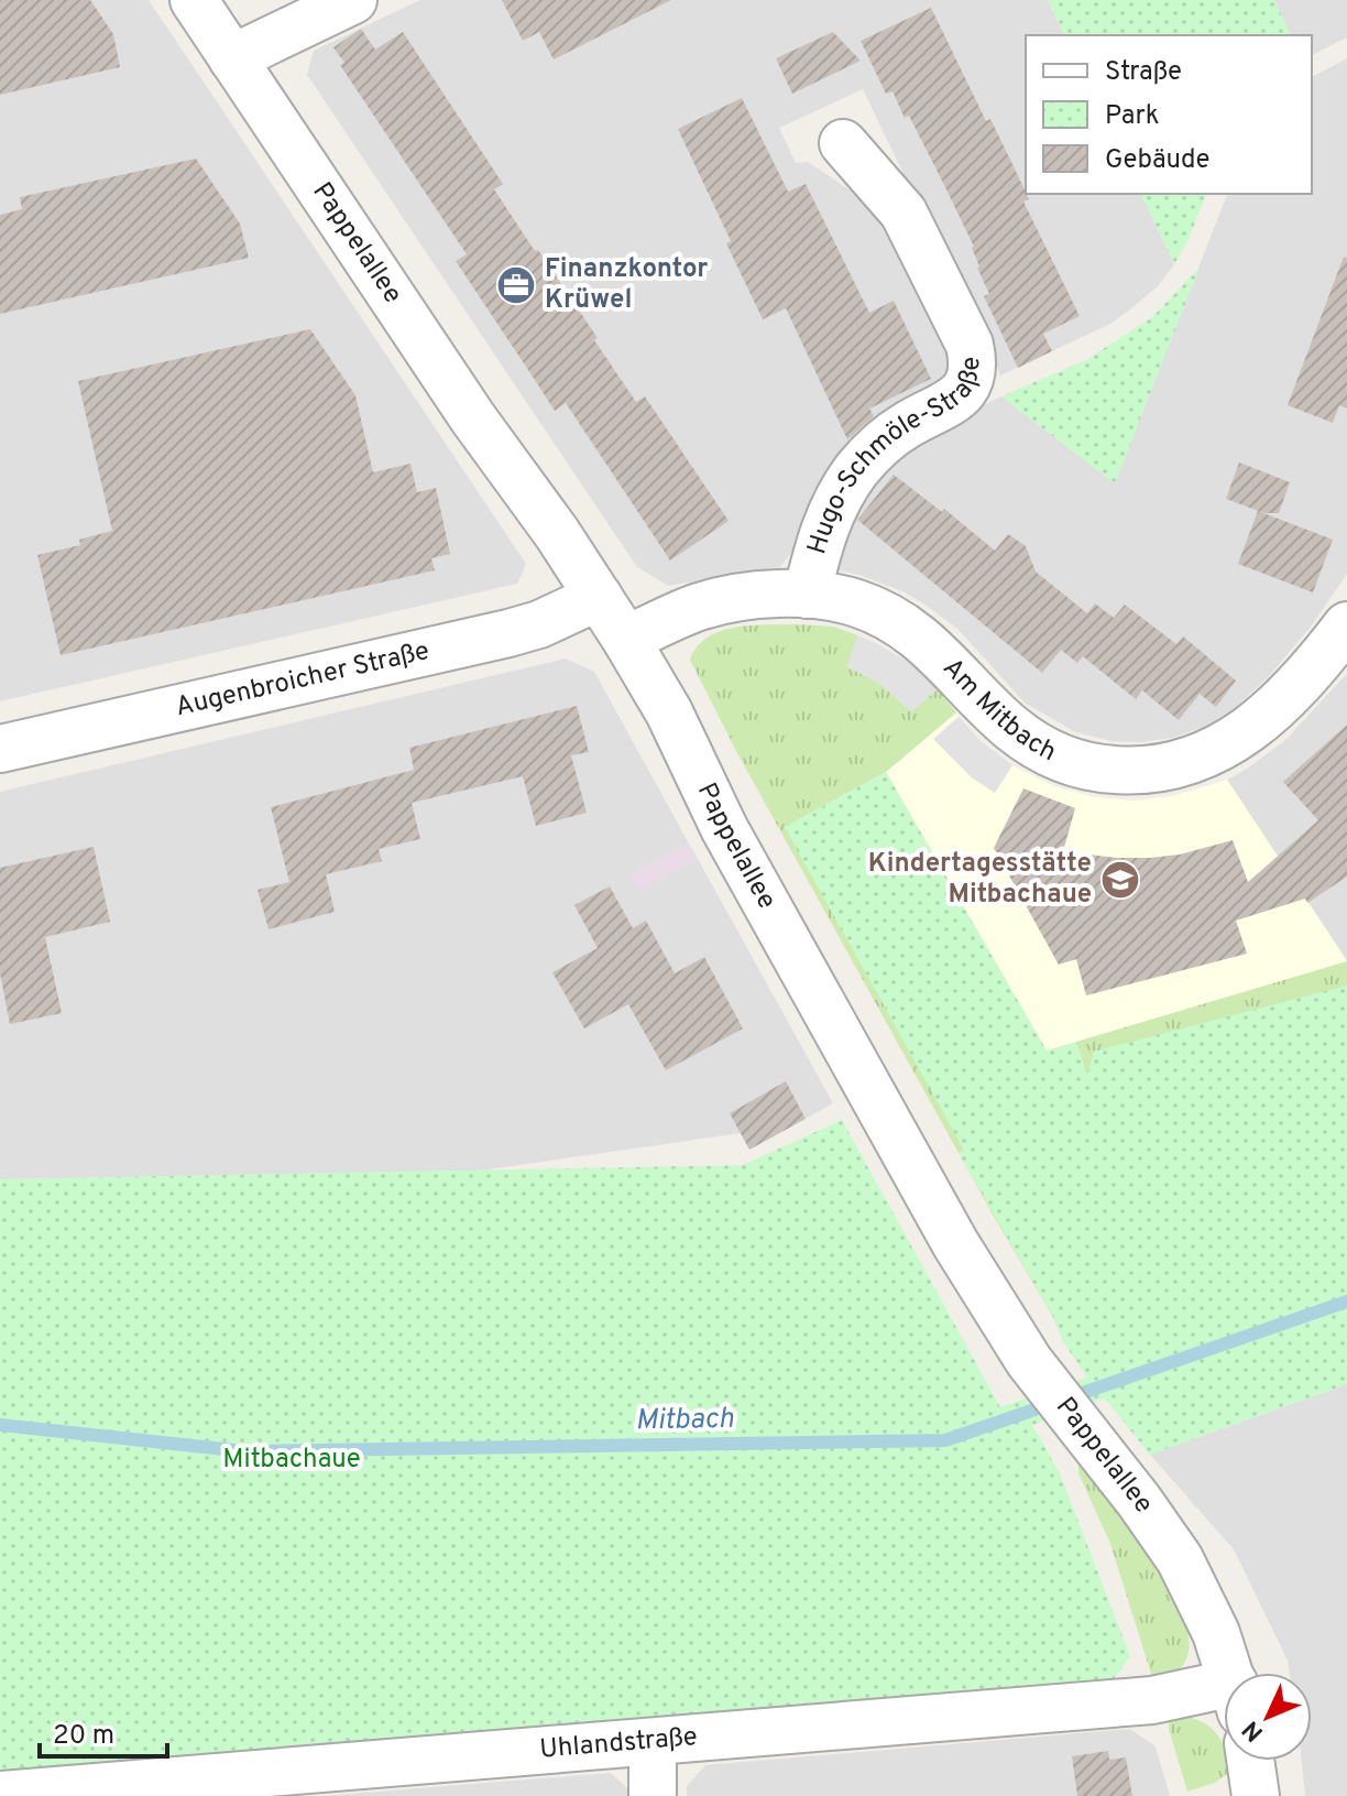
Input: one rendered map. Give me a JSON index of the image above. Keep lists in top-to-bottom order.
{
  "streets": {
    "street": [
      "Pappelallee",
      "Hugo-Schmöle-Straße",
      "Augenbroicher Straße",
      "Am Mitbach",
      "Uhlandstraße"
    ]
  },
  "crossings": [
    ["Pappelallee", "Augenbroicher Straße"],
    ["Pappelallee", "Am Mitbach"],
    ["Hugo-Schmöle-Straße", "Am Mitbach"]
  ],
  "water": ["Mitbach"],
  "parks": ["Mitbachaue"],
  "places": {
    "office": ["Finanzkontor Krüwel"],
    "school or university": ["Kindertagesstätte Mitbachaue"]
  },
  "legend": ["Straße", "Park", "Gebäude"],
  "scale_bar": "20 m",
  "north": "bottom left"
}
